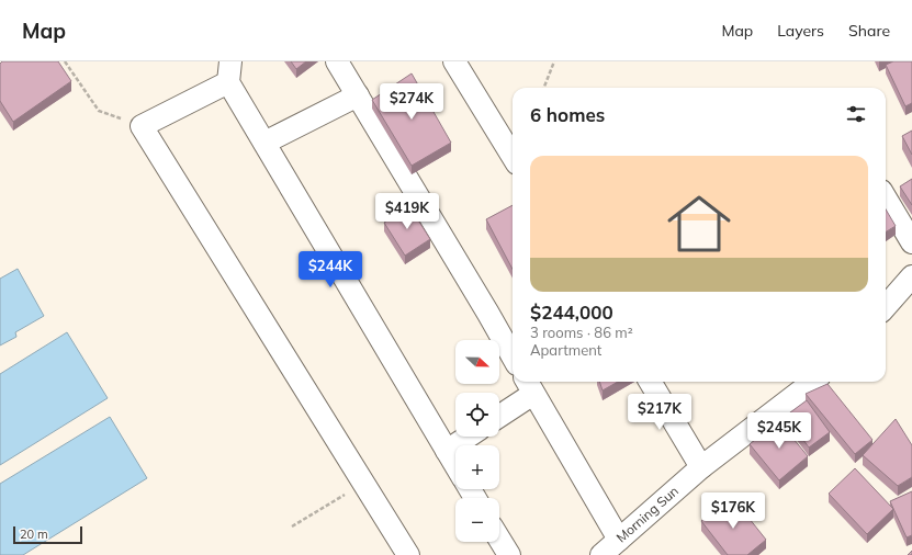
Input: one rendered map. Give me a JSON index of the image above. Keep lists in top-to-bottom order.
{
  "streets": {
    "street": ["Morning Sun"]
  },
  "scale_bar": "20 m",
  "north": "right",
  "page": {
    "header": "Map",
    "nav": ["Map", "Layers", "Share"],
    "price": [
      "$274K",
      "$419K",
      "$244K",
      "$217K",
      "$245K",
      "$176K"
    ],
    "heading": "6 homes",
    "list": [
      {
        "name": "$244,000",
        "note": "3 rooms · 86 m² · Apartment"
      }
    ],
    "map_buttons": ["+", "−"],
    "scale": "20 m"
  }
}
